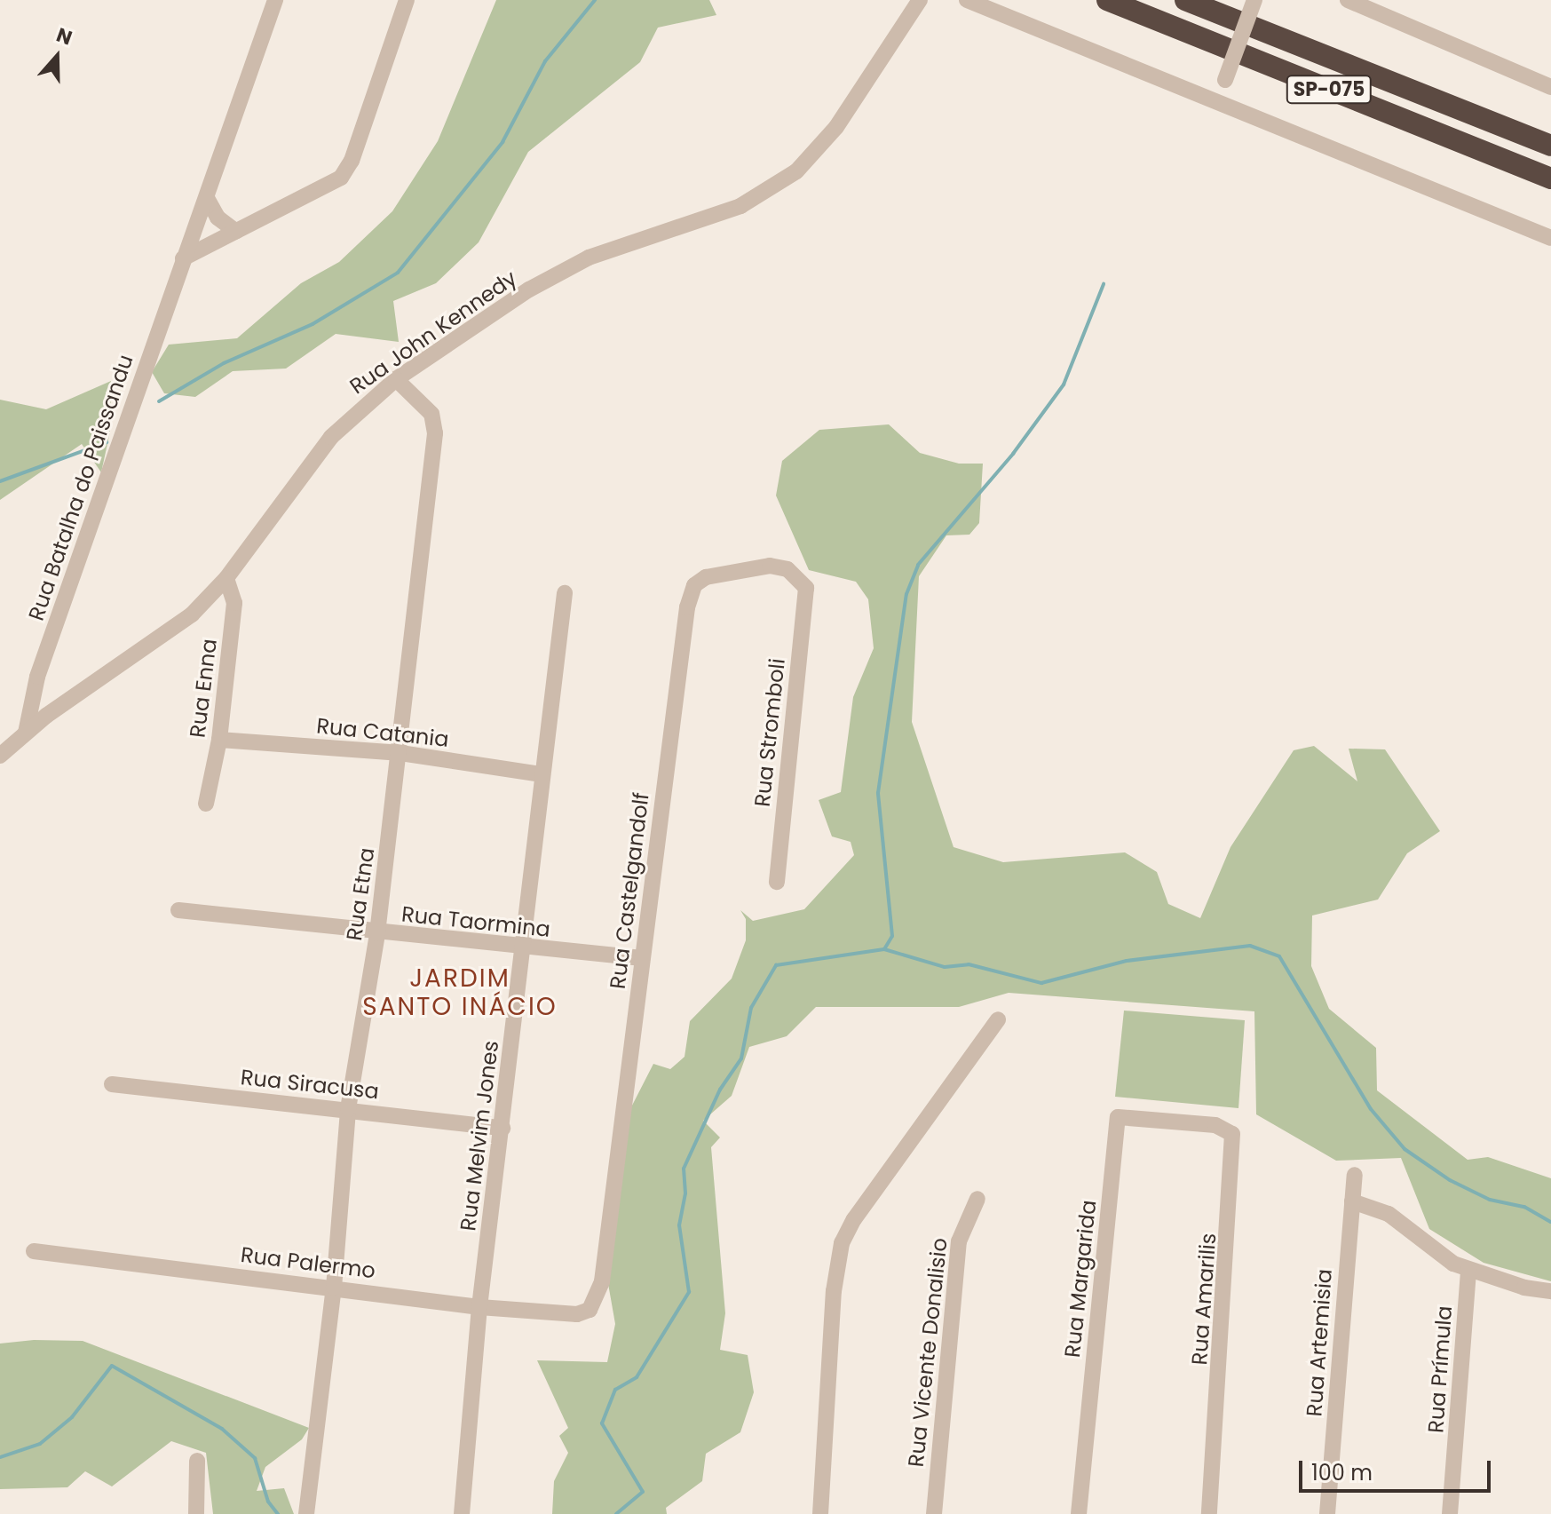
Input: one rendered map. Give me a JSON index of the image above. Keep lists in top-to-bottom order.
{
  "streets": {
    "highway": ["SP-075"],
    "street": [
      "Rua John Kennedy",
      "Rua Batalha do Paissandu",
      "Rua Enna",
      "Rua Catania",
      "Rua Stromboli",
      "Rua Castelgandolf",
      "Rua Etna",
      "Rua Taormina",
      "Rua Siracusa",
      "Rua Melvim Jones",
      "Rua Palermo",
      "Rua Margarida",
      "Rua Amarilis",
      "Rua Artemisia",
      "Rua Vicente Donalisio",
      "Rua Prímula"
    ]
  },
  "crossings": [
    ["Rua John Kennedy", "Rua Batalha do Paissandu"],
    ["Rua John Kennedy", "Rua Enna"],
    ["Rua John Kennedy", "Rua Etna"],
    ["Rua Enna", "Rua Catania"],
    ["Rua Catania", "Rua Etna"],
    ["Rua Catania", "Rua Melvim Jones"],
    ["Rua Stromboli", "Rua Castelgandolf"],
    ["Rua Castelgandolf", "Rua Taormina"],
    ["Rua Castelgandolf", "Rua Palermo"],
    ["Rua Etna", "Rua Taormina"],
    ["Rua Etna", "Rua Siracusa"],
    ["Rua Etna", "Rua Palermo"],
    ["Rua Taormina", "Rua Melvim Jones"],
    ["Rua Siracusa", "Rua Melvim Jones"],
    ["Rua Melvim Jones", "Rua Palermo"],
    ["Rua Margarida", "Rua Amarilis"]
  ],
  "districts": ["JARDIM SANTO INÁCIO"],
  "scale_bar": "100 m",
  "north": "top"
}
